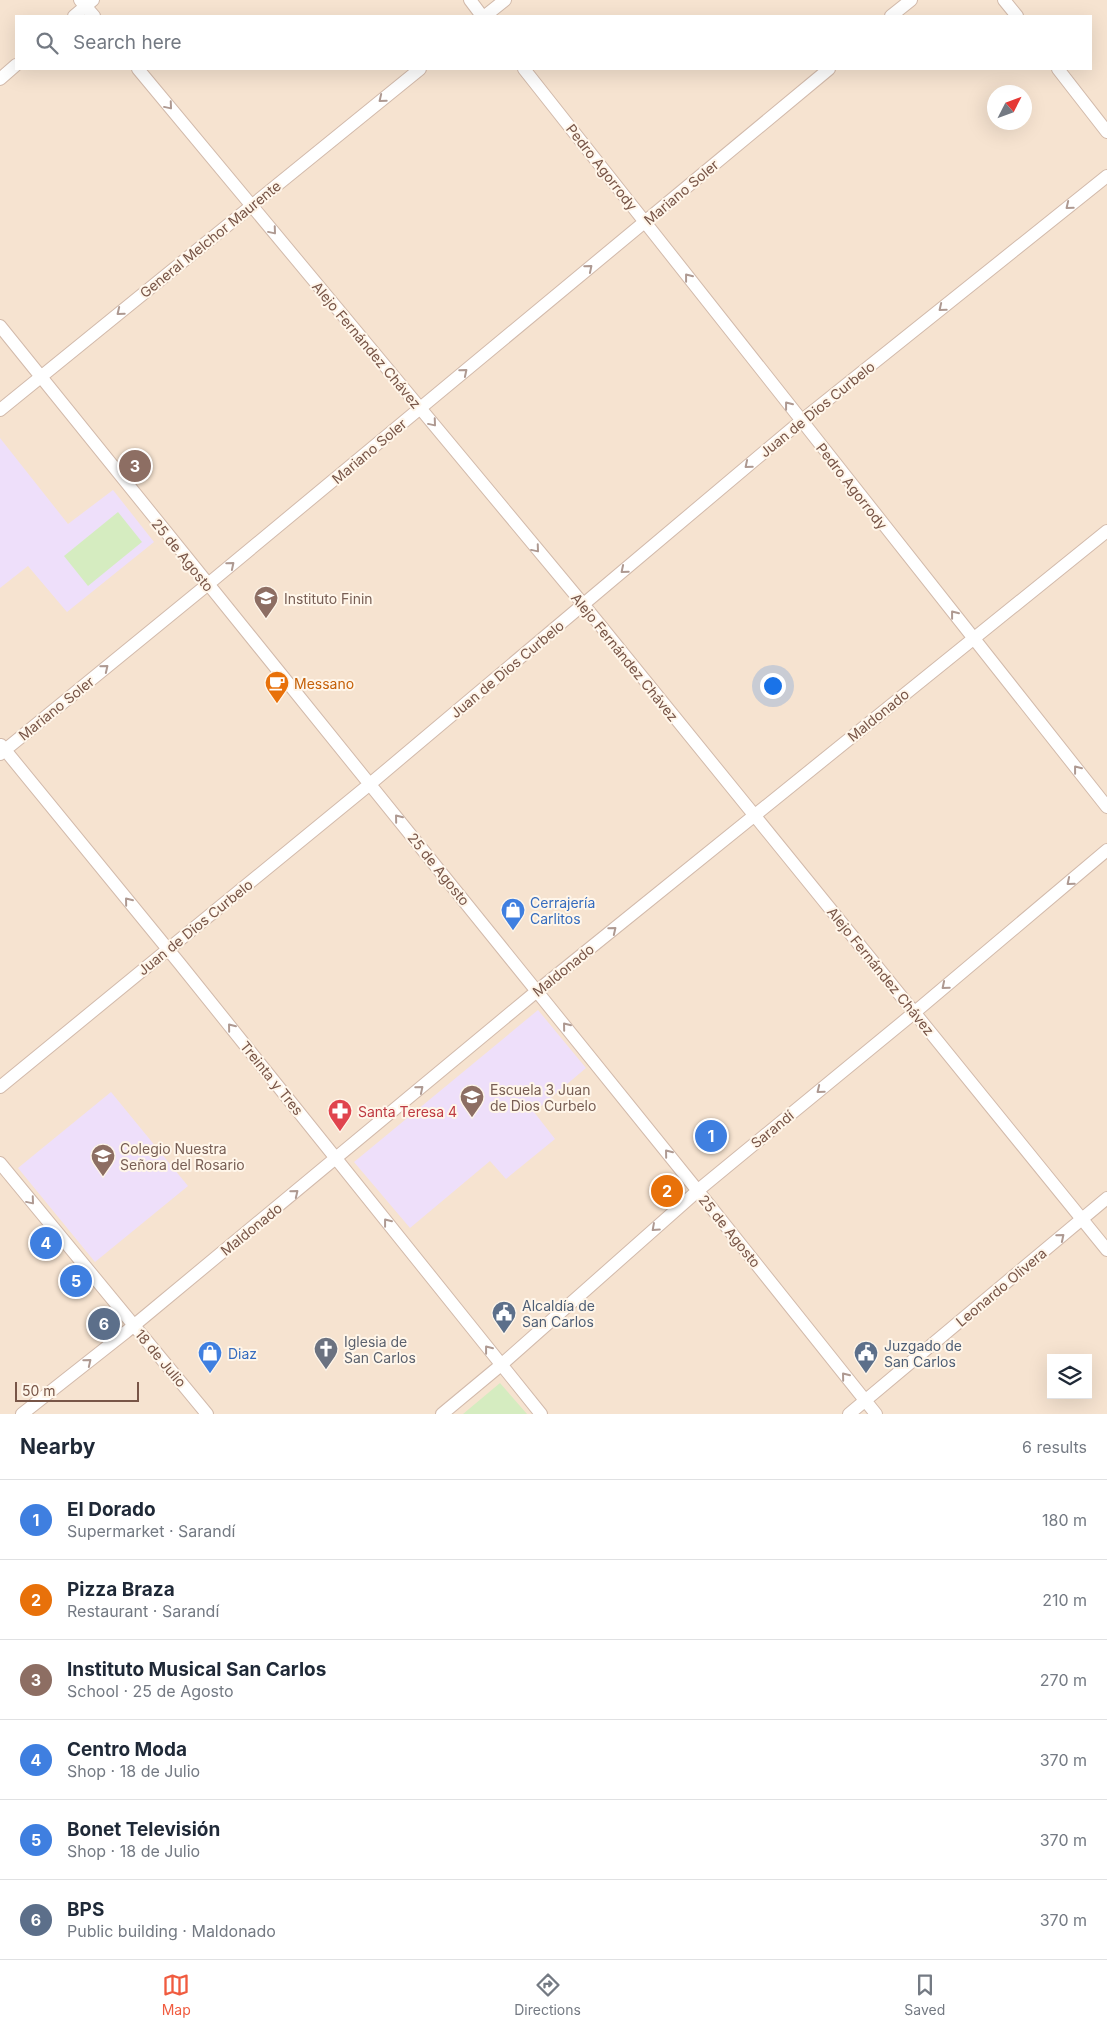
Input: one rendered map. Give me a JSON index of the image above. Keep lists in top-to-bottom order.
{
  "streets": {
    "street": [
      "Pedro Agorrody",
      "Mariano Soler",
      "General Melchor Maurente",
      "Alejo Fernández Chávez",
      "Juan de Dios Curbelo",
      "25 de Agosto",
      "Maldonado",
      "Treinta y Tres",
      "Sarandí",
      "Leonardo Olivera",
      "18 de Julio"
    ]
  },
  "crossings": [
    ["Pedro Agorrody", "Mariano Soler"],
    ["Pedro Agorrody", "Juan de Dios Curbelo"],
    ["Pedro Agorrody", "Maldonado"],
    ["Mariano Soler", "Alejo Fernández Chávez"],
    ["Mariano Soler", "25 de Agosto"],
    ["Mariano Soler", "Treinta y Tres"],
    ["General Melchor Maurente", "Alejo Fernández Chávez"],
    ["General Melchor Maurente", "25 de Agosto"],
    ["Alejo Fernández Chávez", "Juan de Dios Curbelo"],
    ["Alejo Fernández Chávez", "Maldonado"],
    ["Alejo Fernández Chávez", "Sarandí"],
    ["Alejo Fernández Chávez", "Leonardo Olivera"],
    ["Juan de Dios Curbelo", "25 de Agosto"],
    ["Juan de Dios Curbelo", "Treinta y Tres"],
    ["25 de Agosto", "Maldonado"],
    ["25 de Agosto", "Sarandí"],
    ["25 de Agosto", "Leonardo Olivera"],
    ["Maldonado", "Treinta y Tres"],
    ["Maldonado", "18 de Julio"],
    ["Treinta y Tres", "Sarandí"]
  ],
  "one_way": [
    "Pedro Agorrody",
    "Mariano Soler",
    "General Melchor Maurente",
    "Alejo Fernández Chávez",
    "Juan de Dios Curbelo",
    "25 de Agosto",
    "Maldonado",
    "Treinta y Tres",
    "Sarandí",
    "Leonardo Olivera",
    "18 de Julio"
  ],
  "places": {
    "school or university": ["Instituto Finin", "Escuela 3 Juan de Dios Curbelo", "Colegio Nuestra Señora del Rosario"],
    "cafe": ["Messano"],
    "shop": ["Cerrajería Carlitos", "Diaz"],
    "pharmacy": ["Santa Teresa 4"],
    "public building": ["Alcaldía de San Carlos", "Juzgado de San Carlos"],
    "church": ["Iglesia de San Carlos"]
  },
  "scale_bar": "50 m",
  "north": "top right",
  "page": {
    "search": "Search here",
    "pins": [
      "3",
      "1",
      "2",
      "4",
      "5",
      "6"
    ],
    "scale": "50 m",
    "heading": ["Nearby", "6 results"],
    "list": [
      {
        "mark": "1",
        "name": "El Dorado",
        "note": "Supermarket · Sarandí",
        "value": "180 m"
      },
      {
        "mark": "2",
        "name": "Pizza Braza",
        "note": "Restaurant · Sarandí",
        "value": "210 m"
      },
      {
        "mark": "3",
        "name": "Instituto Musical San Carlos",
        "note": "School · 25 de Agosto",
        "value": "270 m"
      },
      {
        "mark": "4",
        "name": "Centro Moda",
        "note": "Shop · 18 de Julio",
        "value": "370 m"
      },
      {
        "mark": "5",
        "name": "Bonet Televisión",
        "note": "Shop · 18 de Julio",
        "value": "370 m"
      },
      {
        "mark": "6",
        "name": "BPS",
        "note": "Public building · Maldonado",
        "value": "370 m"
      }
    ],
    "nav": ["Map", "Directions", "Saved"]
  }
}
